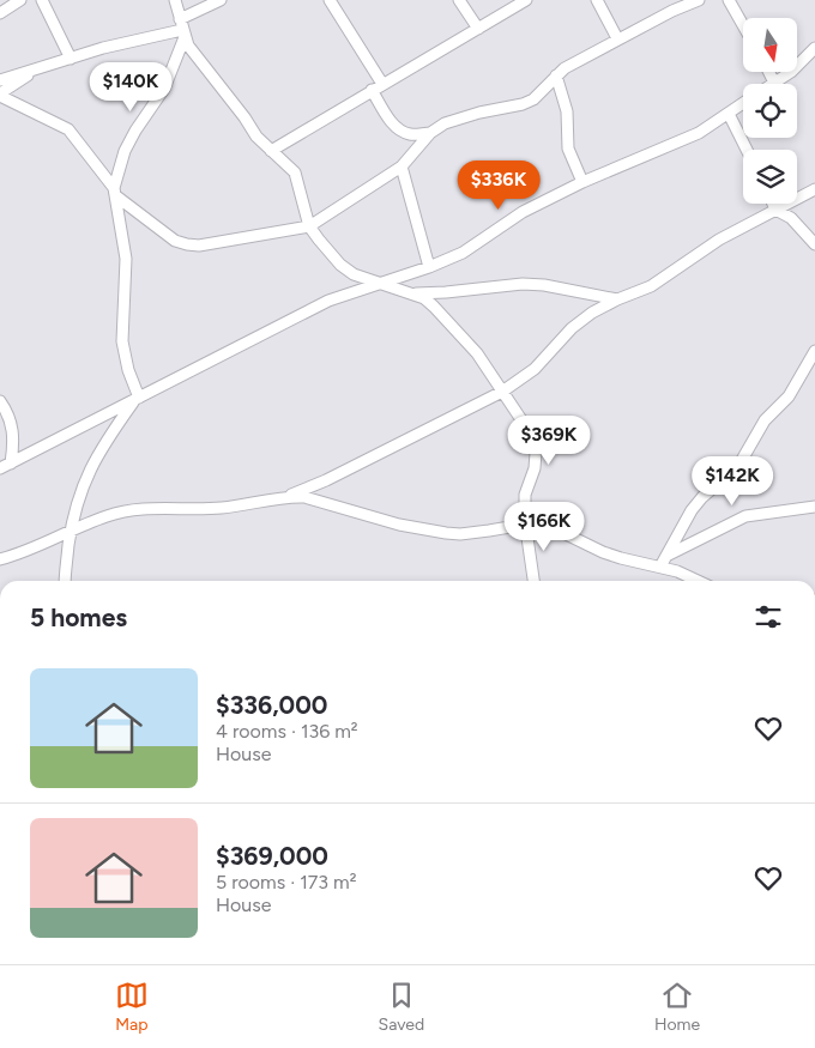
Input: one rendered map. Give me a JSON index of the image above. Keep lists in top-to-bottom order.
{
  "north": "bottom",
  "page": {
    "price": [
      "$140K",
      "$336K",
      "$369K",
      "$142K",
      "$166K"
    ],
    "heading": "5 homes",
    "list": [
      {
        "name": "$336,000",
        "note": "4 rooms · 136 m² · House"
      },
      {
        "name": "$369,000",
        "note": "5 rooms · 173 m² · House"
      }
    ],
    "tabs": ["Map", "Saved", "Home"]
  }
}
